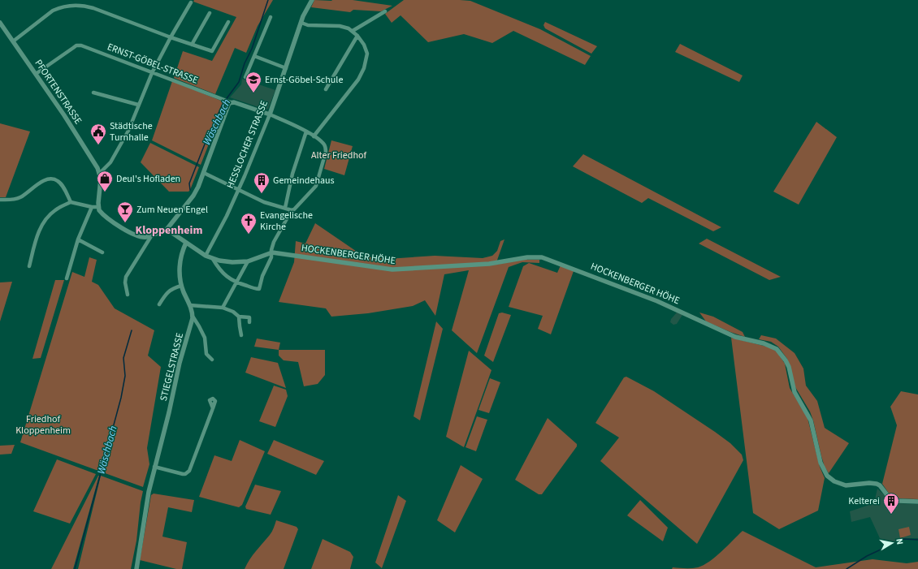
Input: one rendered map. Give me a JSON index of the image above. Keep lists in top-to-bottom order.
{
  "streets": {
    "street": [
      "ERNST-GÖBEL-STRASSE",
      "PFORTENSTRASSE",
      "HESSLOCHER STRASSE",
      "HOCKENBERGER HÖHE",
      "STIEGELSTRASSE"
    ]
  },
  "crossings": [
    ["ERNST-GÖBEL-STRASSE", "PFORTENSTRASSE"],
    ["ERNST-GÖBEL-STRASSE", "HESSLOCHER STRASSE"]
  ],
  "districts": ["Kloppenheim"],
  "water": ["Wäschbach"],
  "parks": ["Alter Friedhof", "Friedhof Kloppenheim"],
  "places": {
    "school or university": ["Ernst-Göbel-Schule"],
    "public building": ["Städtische Turnhalle"],
    "shop": ["Deul's Hofladen"],
    "building": ["Gemeindehaus", "Kelterei"],
    "bar": ["Zum Neuen Engel"],
    "church": ["Evangelische Kirche"]
  },
  "north": "right"
}
